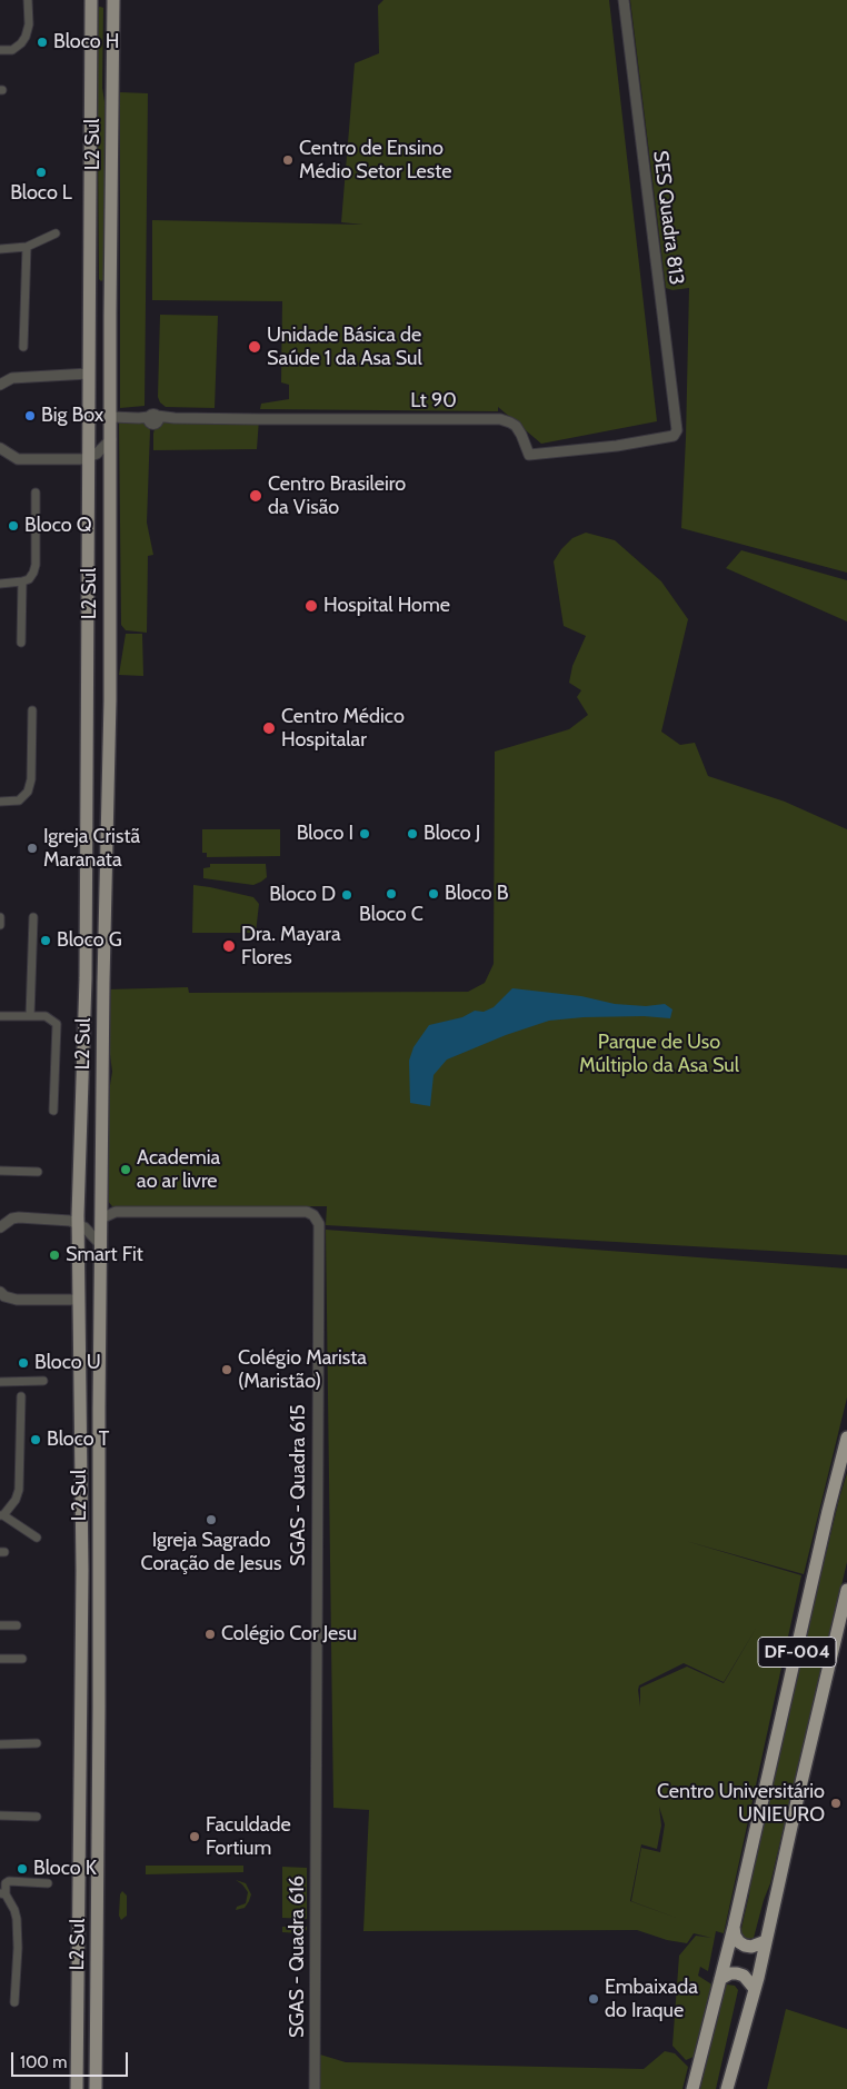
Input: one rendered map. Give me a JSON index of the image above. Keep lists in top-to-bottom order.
{
  "streets": {
    "highway": ["DF-004"],
    "main road": ["L2 Sul"],
    "street": [
      "SES Quadra 813",
      "Lt 90",
      "SGAS - Quadra 615",
      "SGAS - Quadra 616"
    ]
  },
  "crossings": [
    ["L2 Sul", "Lt 90"],
    ["L2 Sul", "SGAS - Quadra 615"],
    ["SES Quadra 813", "Lt 90"],
    ["SGAS - Quadra 615", "SGAS - Quadra 616"]
  ],
  "parks": ["Parque de Uso Múltiplo da Asa Sul"],
  "places": [
    "Bloco H",
    "Centro de Ensino Médio Setor Leste",
    "Bloco L",
    "Unidade Básica de Saúde 1 da Asa Sul",
    "Big Box",
    "Centro Brasileiro da Visão",
    "Bloco Q",
    "Hospital Home",
    "Centro Médico Hospitalar",
    "Bloco I",
    "Bloco J",
    "Igreja Cristã Maranata",
    "Bloco C",
    "Bloco B",
    "Bloco D",
    "Bloco G",
    "Dra. Mayara Flores",
    "Academia ao ar livre",
    "Smart Fit",
    "Bloco U",
    "Colégio Marista (Maristão)",
    "Bloco T",
    "Igreja Sagrado Coração de Jesus",
    "Colégio Cor Jesu",
    "Centro Universitário UNIEURO",
    "Faculdade Fortium",
    "Bloco K",
    "Embaixada do Iraque"
  ],
  "scale_bar": "100 m"
}
